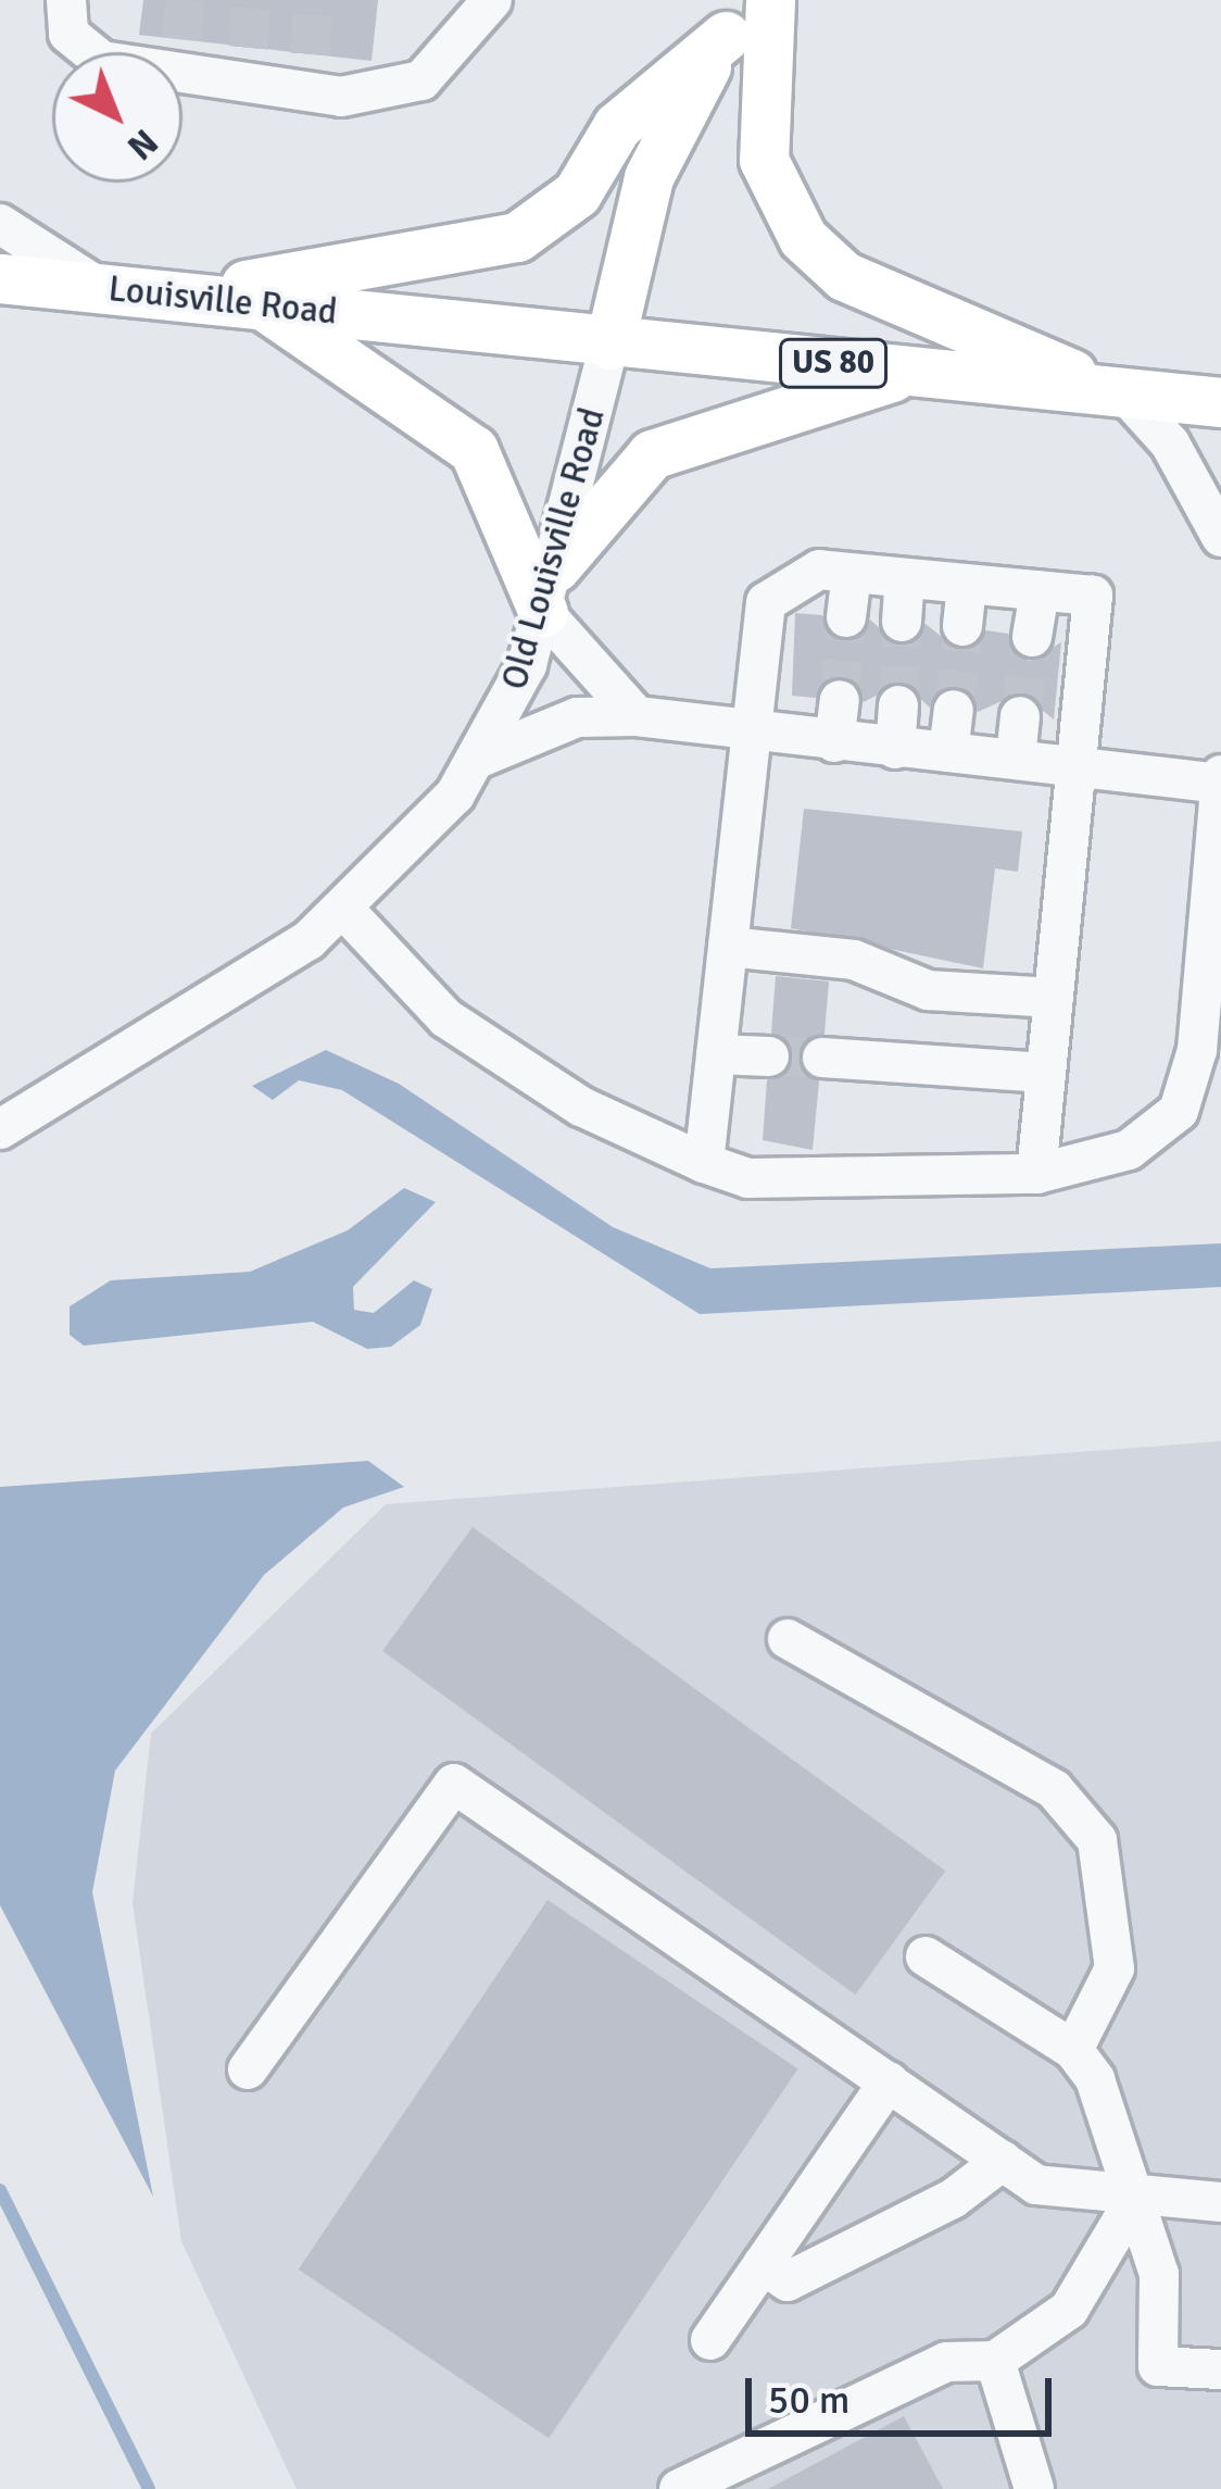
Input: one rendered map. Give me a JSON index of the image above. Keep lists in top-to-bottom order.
{
  "streets": {
    "main road": ["Louisville Road", "US 80"],
    "street": ["Old Louisville Road"]
  },
  "crossings": [
    ["Louisville Road", "US 80"],
    ["Louisville Road", "Old Louisville Road"],
    ["US 80", "Old Louisville Road"]
  ],
  "scale_bar": "50 m",
  "north": "bottom right"
}
